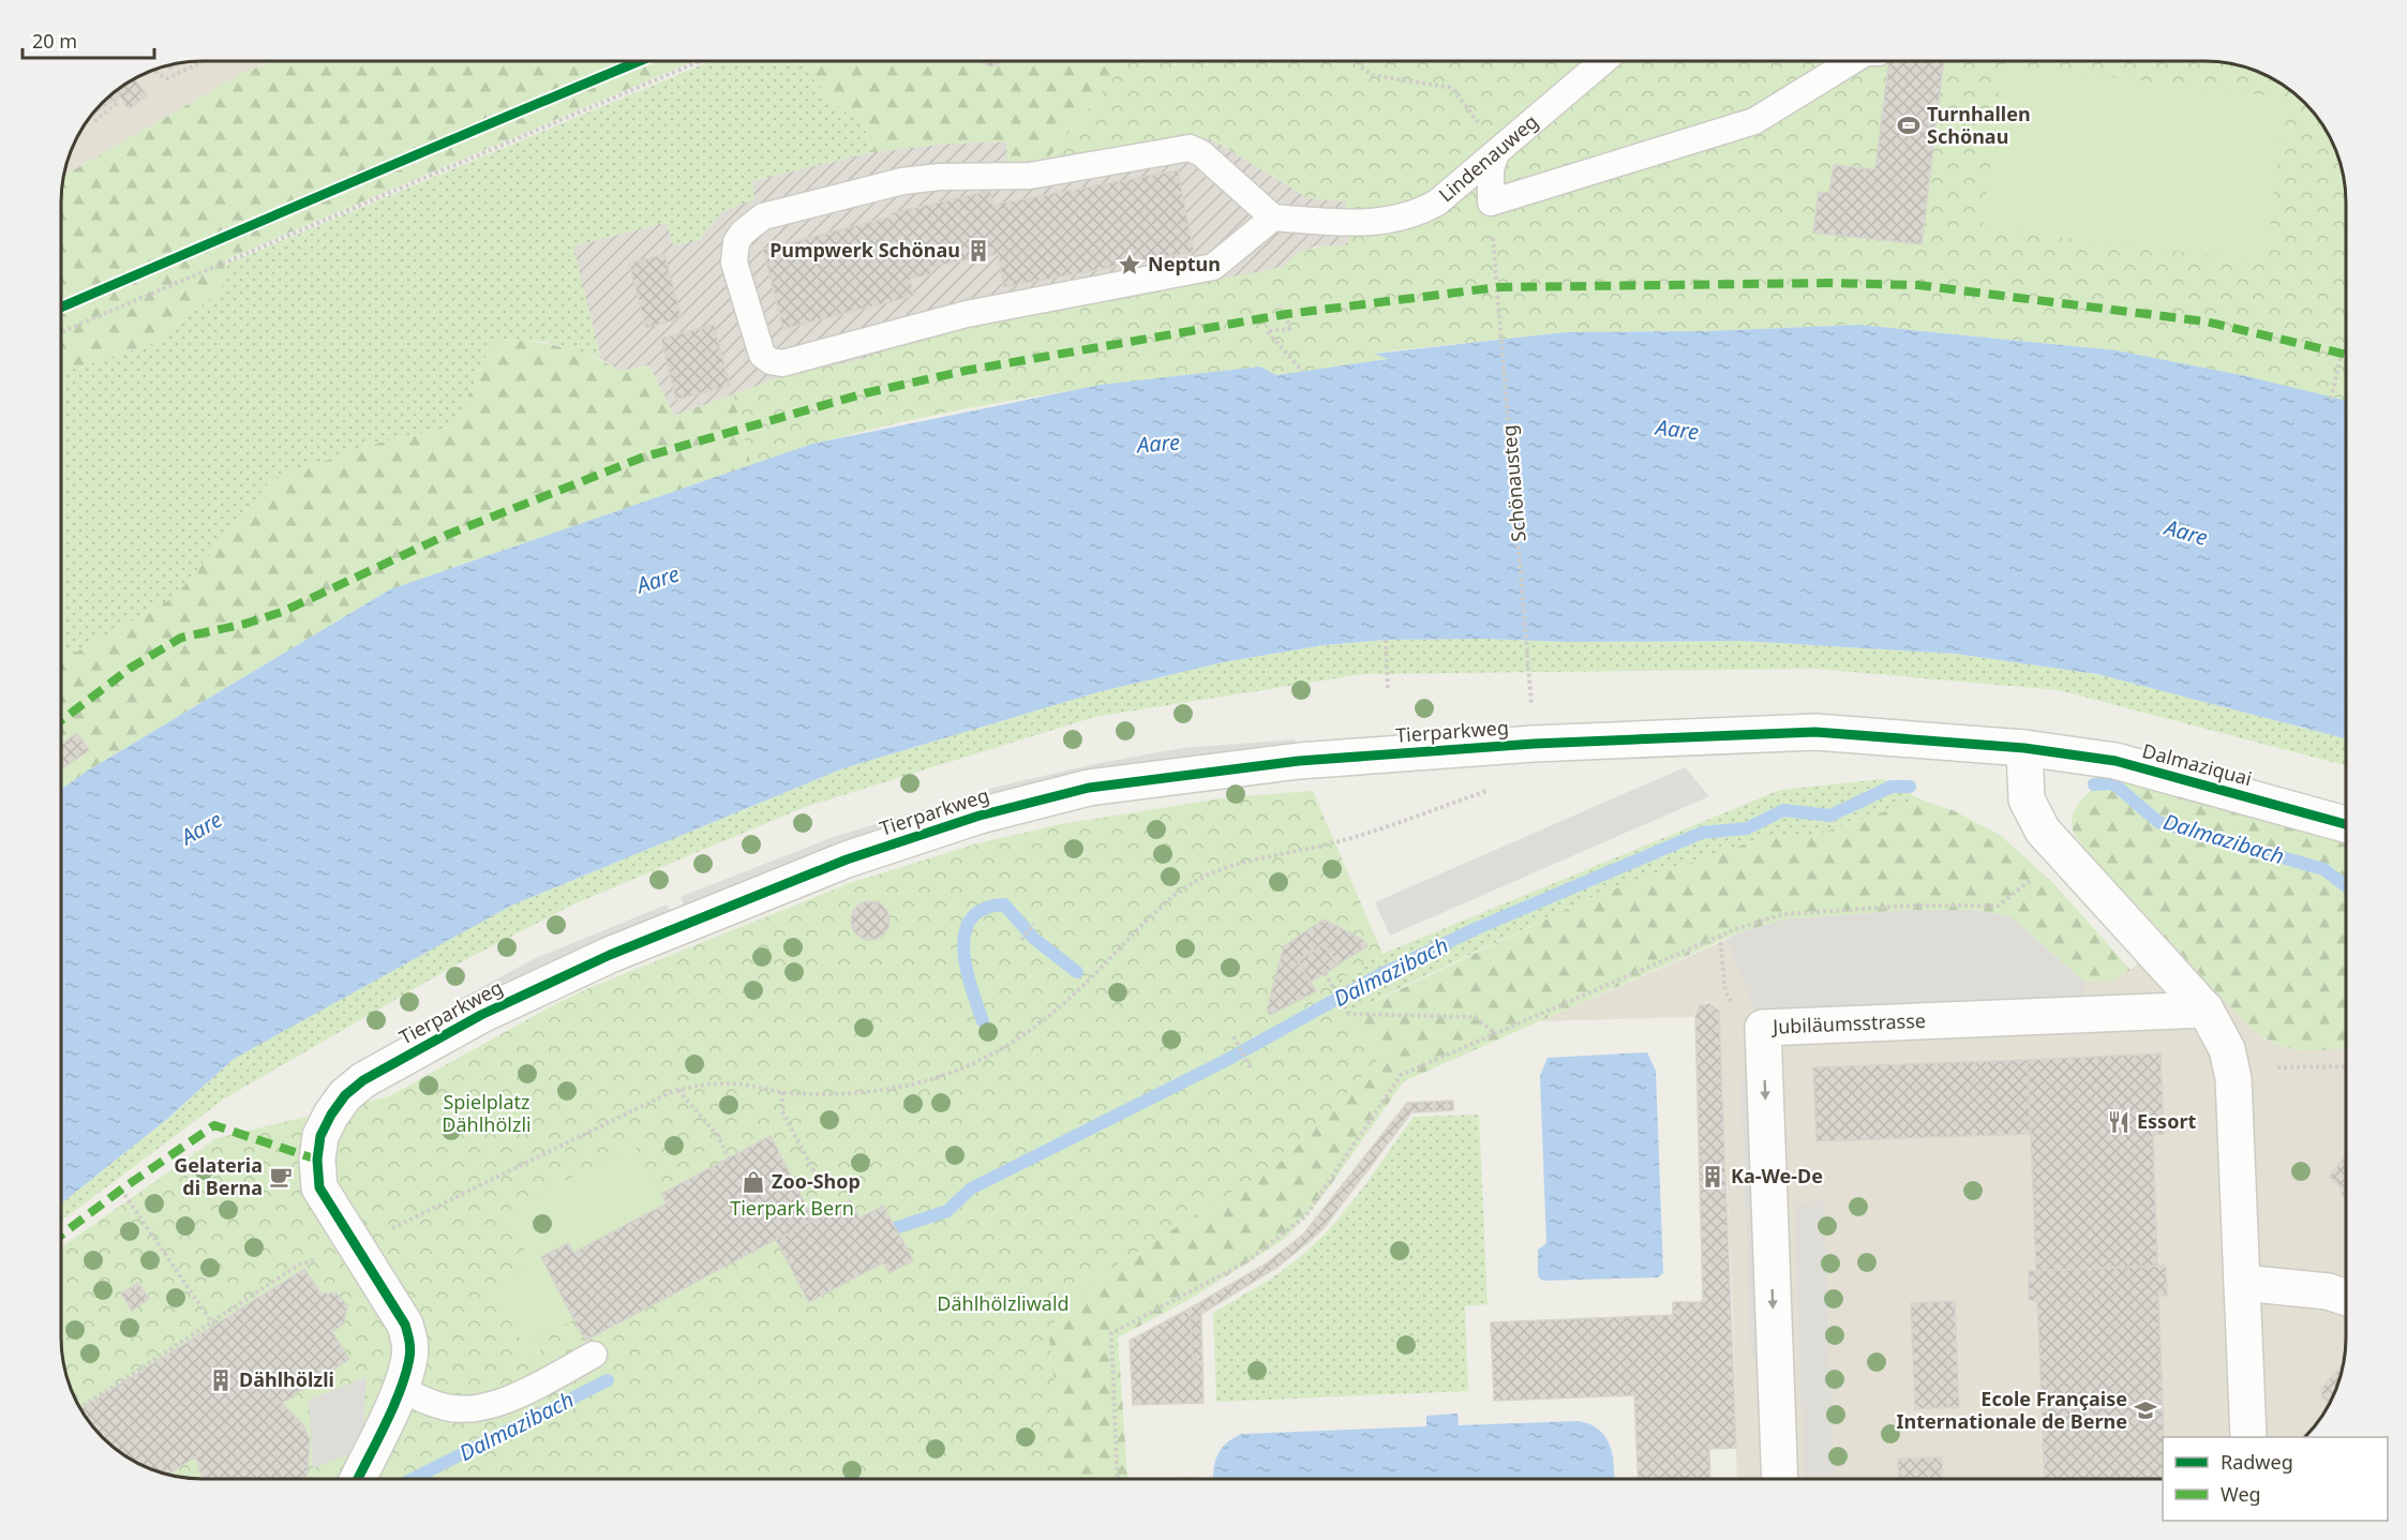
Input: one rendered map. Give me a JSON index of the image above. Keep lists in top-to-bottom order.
{
  "streets": {
    "street": ["Tierparkweg", "Dalmaziquai", "Jubiläumsstrasse"],
    "lane": ["Lindenauweg"],
    "path": ["Schönausteg"]
  },
  "crossings": [
    ["Lindenauweg", "Schönausteg"],
    ["Tierparkweg", "Dalmaziquai"]
  ],
  "one_way": ["Jubiläumsstrasse"],
  "water": ["Aare", "Dalmazibach"],
  "parks": ["Spielplatz Dählhölzli", "Tierpark Bern", "Dählhölzliwald"],
  "places": {
    "sports": ["Turnhallen Schönau"],
    "building": ["Pumpwerk Schönau", "Ka-We-De", "Dählhölzli"],
    "place": ["Neptun"],
    "restaurant": ["Essort"],
    "cafe": ["Gelateria di Berna"],
    "shop": ["Zoo-Shop"],
    "school or university": ["Ecole Française Internationale de Berne"]
  },
  "legend": ["Radweg", "Weg"],
  "scale_bar": "20 m"
}
